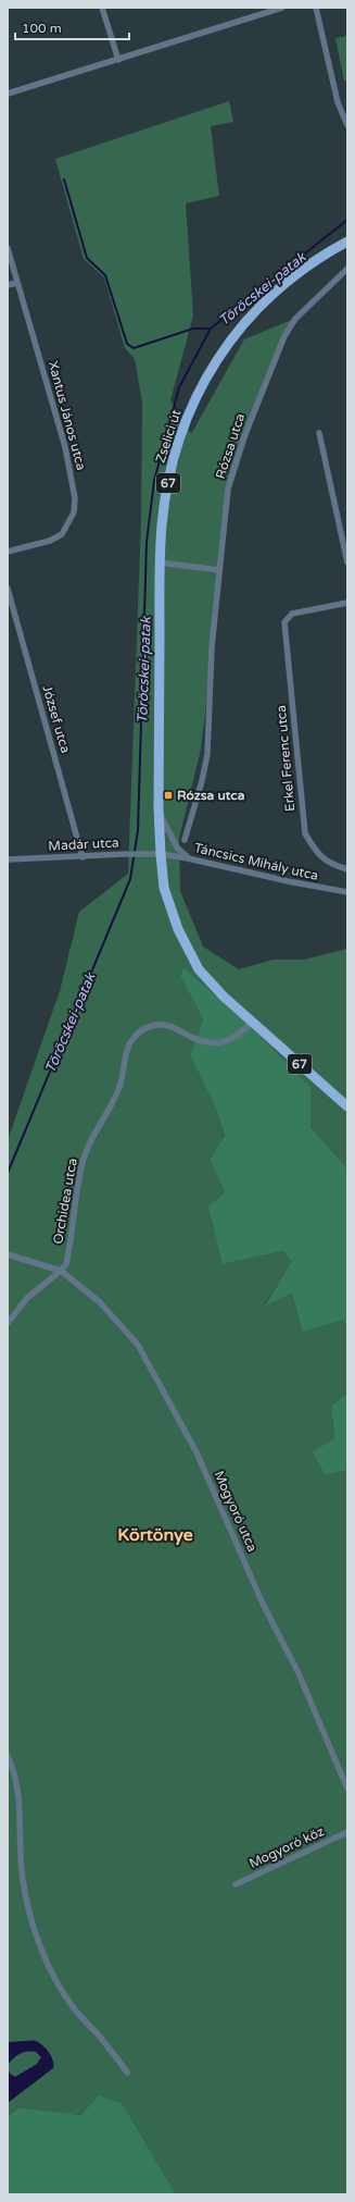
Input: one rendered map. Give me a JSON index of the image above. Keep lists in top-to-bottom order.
{
  "streets": {
    "main road": ["Zselici út", "67"],
    "street": [
      "Xantus János utca",
      "Rózsa utca",
      "József utca",
      "Erkel Ferenc utca",
      "Madár utca",
      "Táncsics Mihály utca",
      "Orchidea utca",
      "Mogyoró utca",
      "Mogyoró köz"
    ]
  },
  "crossings": [
    ["Zselici út", "67"],
    ["67", "Madár utca"],
    ["67", "Táncsics Mihály utca"],
    ["67", "Orchidea utca"],
    ["József utca", "Madár utca"],
    ["Madár utca", "Táncsics Mihály utca"],
    ["Orchidea utca", "Mogyoró utca"]
  ],
  "districts": ["Körtönye"],
  "water": ["Töröcskei-patak"],
  "places": {
    "transit": ["Rózsa utca"]
  },
  "scale_bar": "100 m"
}
